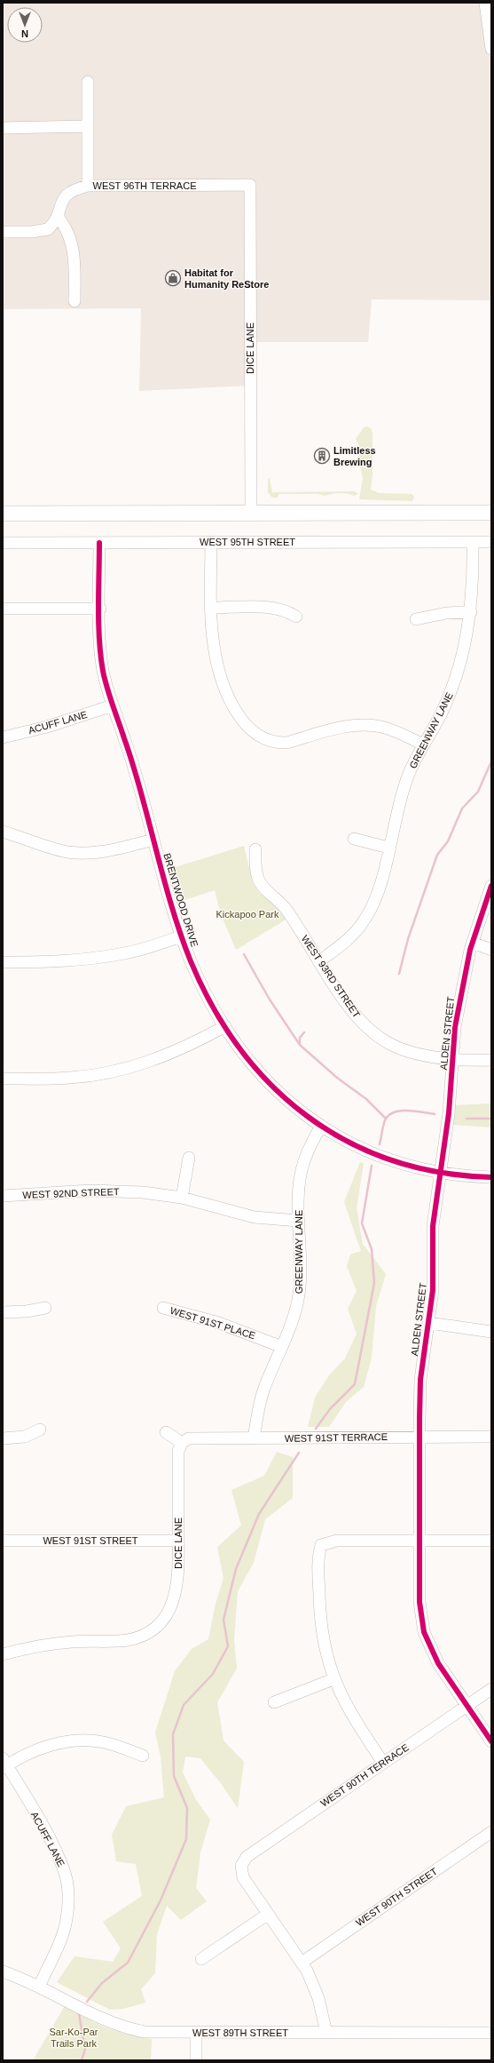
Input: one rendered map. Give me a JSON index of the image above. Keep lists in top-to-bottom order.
{
  "streets": {
    "street": [
      "WEST 96TH TERRACE",
      "DICE LANE",
      "WEST 95TH STREET",
      "ACUFF LANE",
      "GREENWAY LANE",
      "BRENTWOOD DRIVE",
      "WEST 93RD STREET",
      "ALDEN STREET",
      "WEST 92ND STREET",
      "WEST 91ST PLACE",
      "WEST 91ST TERRACE",
      "WEST 91ST STREET",
      "WEST 90TH TERRACE",
      "WEST 90TH STREET",
      "WEST 89TH STREET"
    ]
  },
  "crossings": [
    ["WEST 96TH TERRACE", "DICE LANE"],
    ["DICE LANE", "WEST 91ST TERRACE"],
    ["DICE LANE", "WEST 91ST STREET"],
    ["WEST 95TH STREET", "GREENWAY LANE"],
    ["WEST 95TH STREET", "BRENTWOOD DRIVE"],
    ["ACUFF LANE", "BRENTWOOD DRIVE"],
    ["ACUFF LANE", "WEST 89TH STREET"],
    ["GREENWAY LANE", "BRENTWOOD DRIVE"],
    ["GREENWAY LANE", "WEST 93RD STREET"],
    ["GREENWAY LANE", "WEST 92ND STREET"],
    ["GREENWAY LANE", "WEST 91ST PLACE"],
    ["GREENWAY LANE", "WEST 91ST TERRACE"],
    ["BRENTWOOD DRIVE", "ALDEN STREET"],
    ["WEST 93RD STREET", "ALDEN STREET"],
    ["ALDEN STREET", "WEST 91ST TERRACE"],
    ["ALDEN STREET", "WEST 90TH TERRACE"]
  ],
  "parks": ["Kickapoo Park", "Sar-Ko-Par Trails Park"],
  "places": {
    "shop": ["Habitat for Humanity ReStore"],
    "building": ["Limitless Brewing"]
  },
  "north": "bottom"
}
